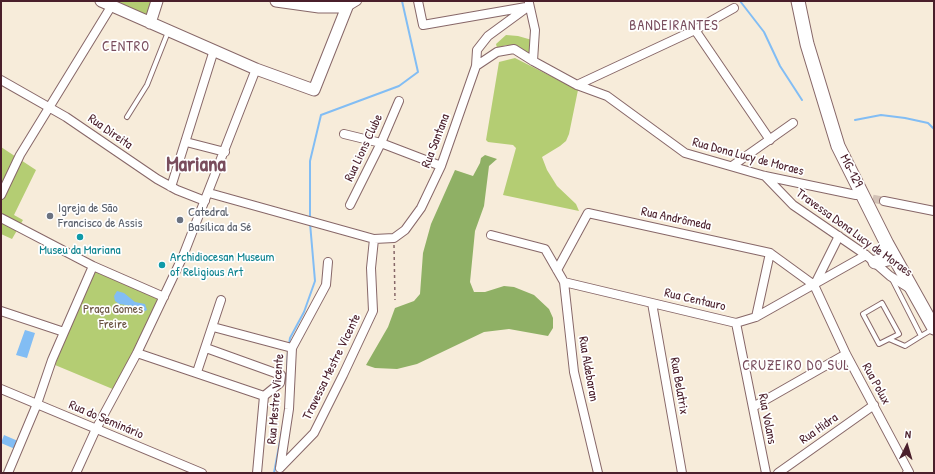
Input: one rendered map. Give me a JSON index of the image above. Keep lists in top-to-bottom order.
{
  "streets": {
    "main road": ["MG-129"],
    "street": [
      "Rua Direita",
      "Rua Santana",
      "Rua Lions Clube",
      "Rua Dona Lucy de Moraes",
      "Rua Andrômeda",
      "Travessa Dona Lucy de Moraes",
      "Rua Centauro",
      "Travessa Mestre Vicente",
      "Rua Aldebaran",
      "Rua Polux",
      "Rua Belatrix",
      "Rua Mestre Vicente",
      "Rua Volans",
      "Rua do Seminário",
      "Rua Hidra"
    ]
  },
  "crossings": [
    ["Rua Santana", "Rua Dona Lucy de Moraes"],
    ["Rua Dona Lucy de Moraes", "Travessa Dona Lucy de Moraes"],
    ["MG-129", "Travessa Dona Lucy de Moraes"],
    ["Rua Andrômeda", "Rua Centauro"],
    ["Rua Andrômeda", "Rua Aldebaran"],
    ["Rua Andrômeda", "Rua Polux"],
    ["Travessa Dona Lucy de Moraes", "Rua Centauro"],
    ["Rua Centauro", "Rua Aldebaran"],
    ["Rua Centauro", "Rua Polux"],
    ["Rua Centauro", "Rua Belatrix"],
    ["Rua Centauro", "Rua Volans"],
    ["Travessa Mestre Vicente", "Rua Mestre Vicente"],
    ["Rua Polux", "Rua Hidra"]
  ],
  "districts": [
    "BANDEIRANTES",
    "CENTRO",
    "Mariana",
    "CRUZEIRO DO SUL"
  ],
  "parks": ["Praça Gomes Freire"],
  "places": [
    "Igreja de São Francisco de Assis",
    "Catedral Basílica da Sé",
    "Museu da Mariana",
    "Archidiocesan Museum of Religious Art"
  ],
  "north": "top"
}
